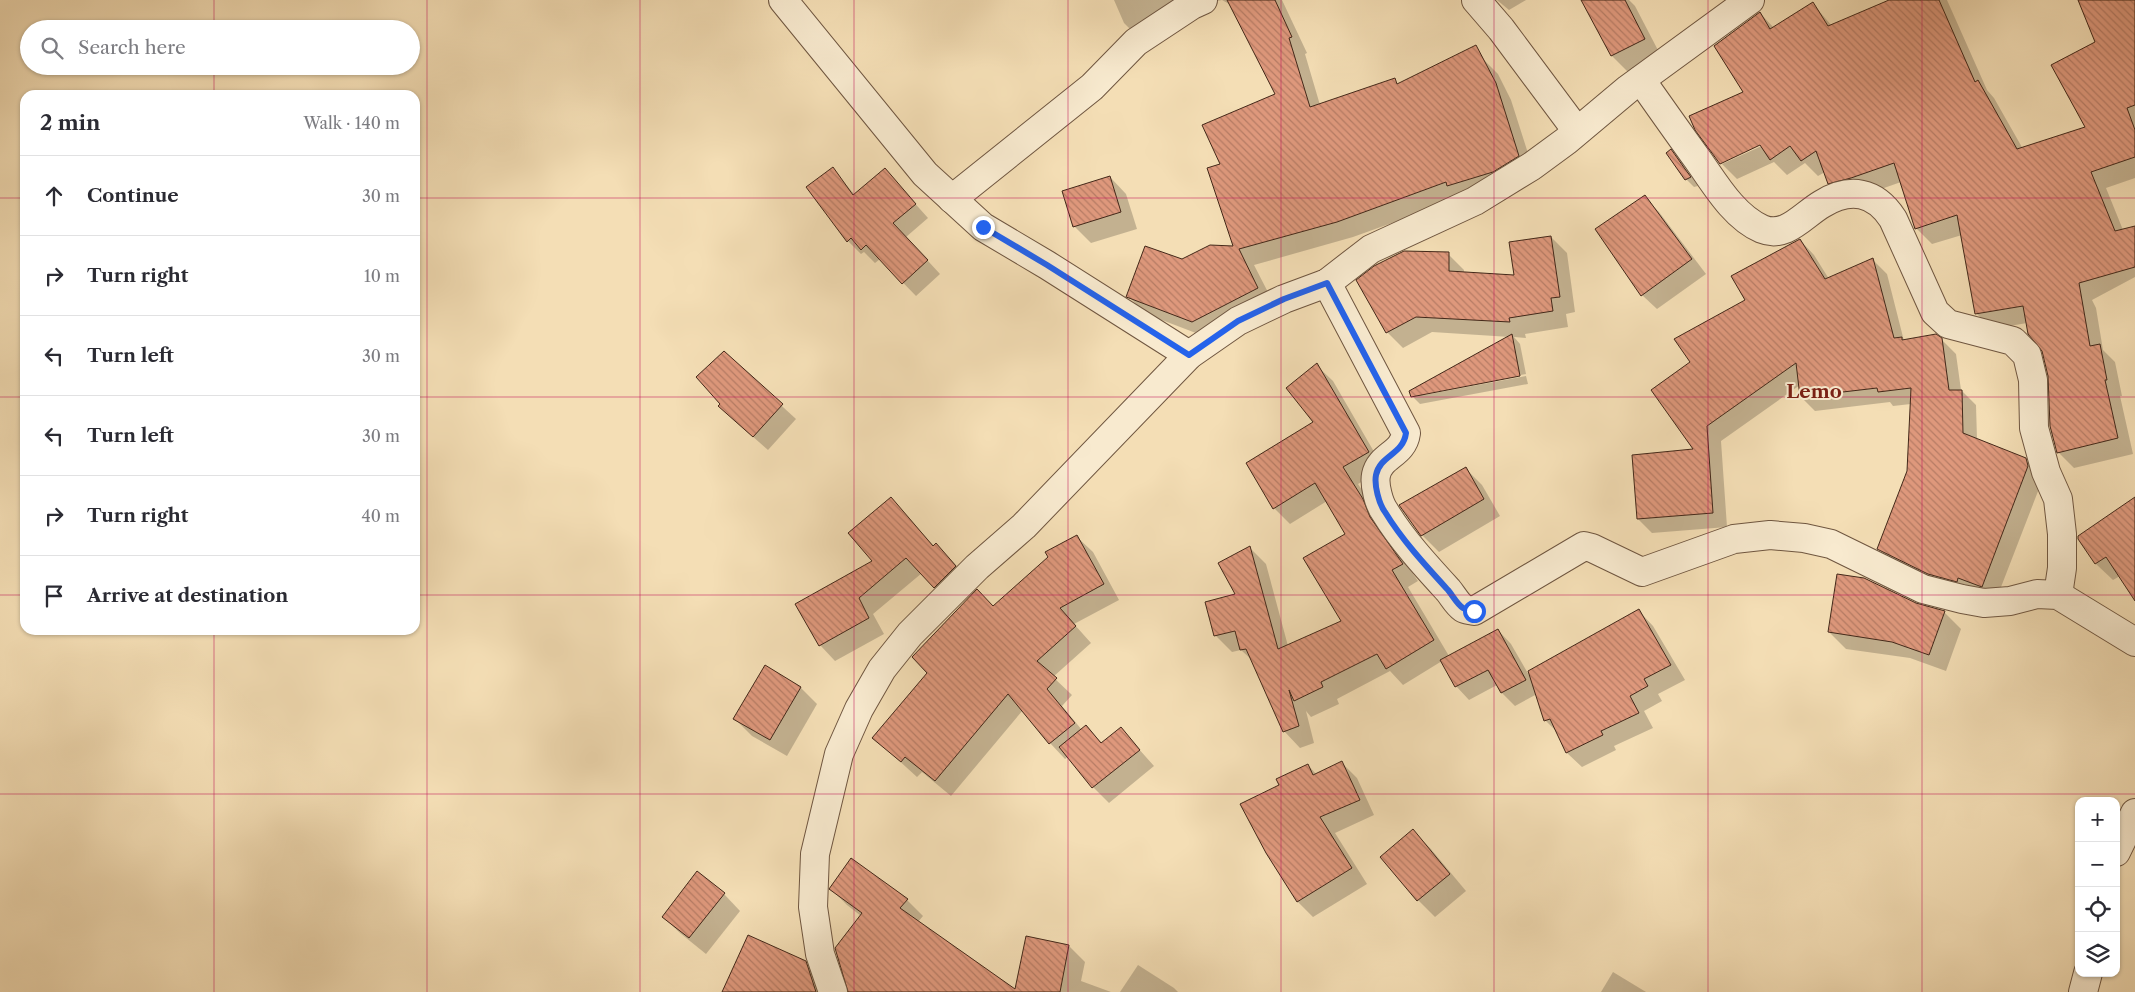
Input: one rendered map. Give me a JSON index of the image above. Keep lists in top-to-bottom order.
{
  "districts": ["Lemo"],
  "page": {
    "search": "Search here",
    "heading": ["2 min", "Walk · 140 m"],
    "list": [
      ["Continue", "30 m"],
      ["Turn right", "10 m"],
      ["Turn left", "30 m"],
      ["Turn left", "30 m"],
      ["Turn right", "40 m"],
      "Arrive at destination"
    ],
    "map_buttons": ["+", "−"]
  }
}
